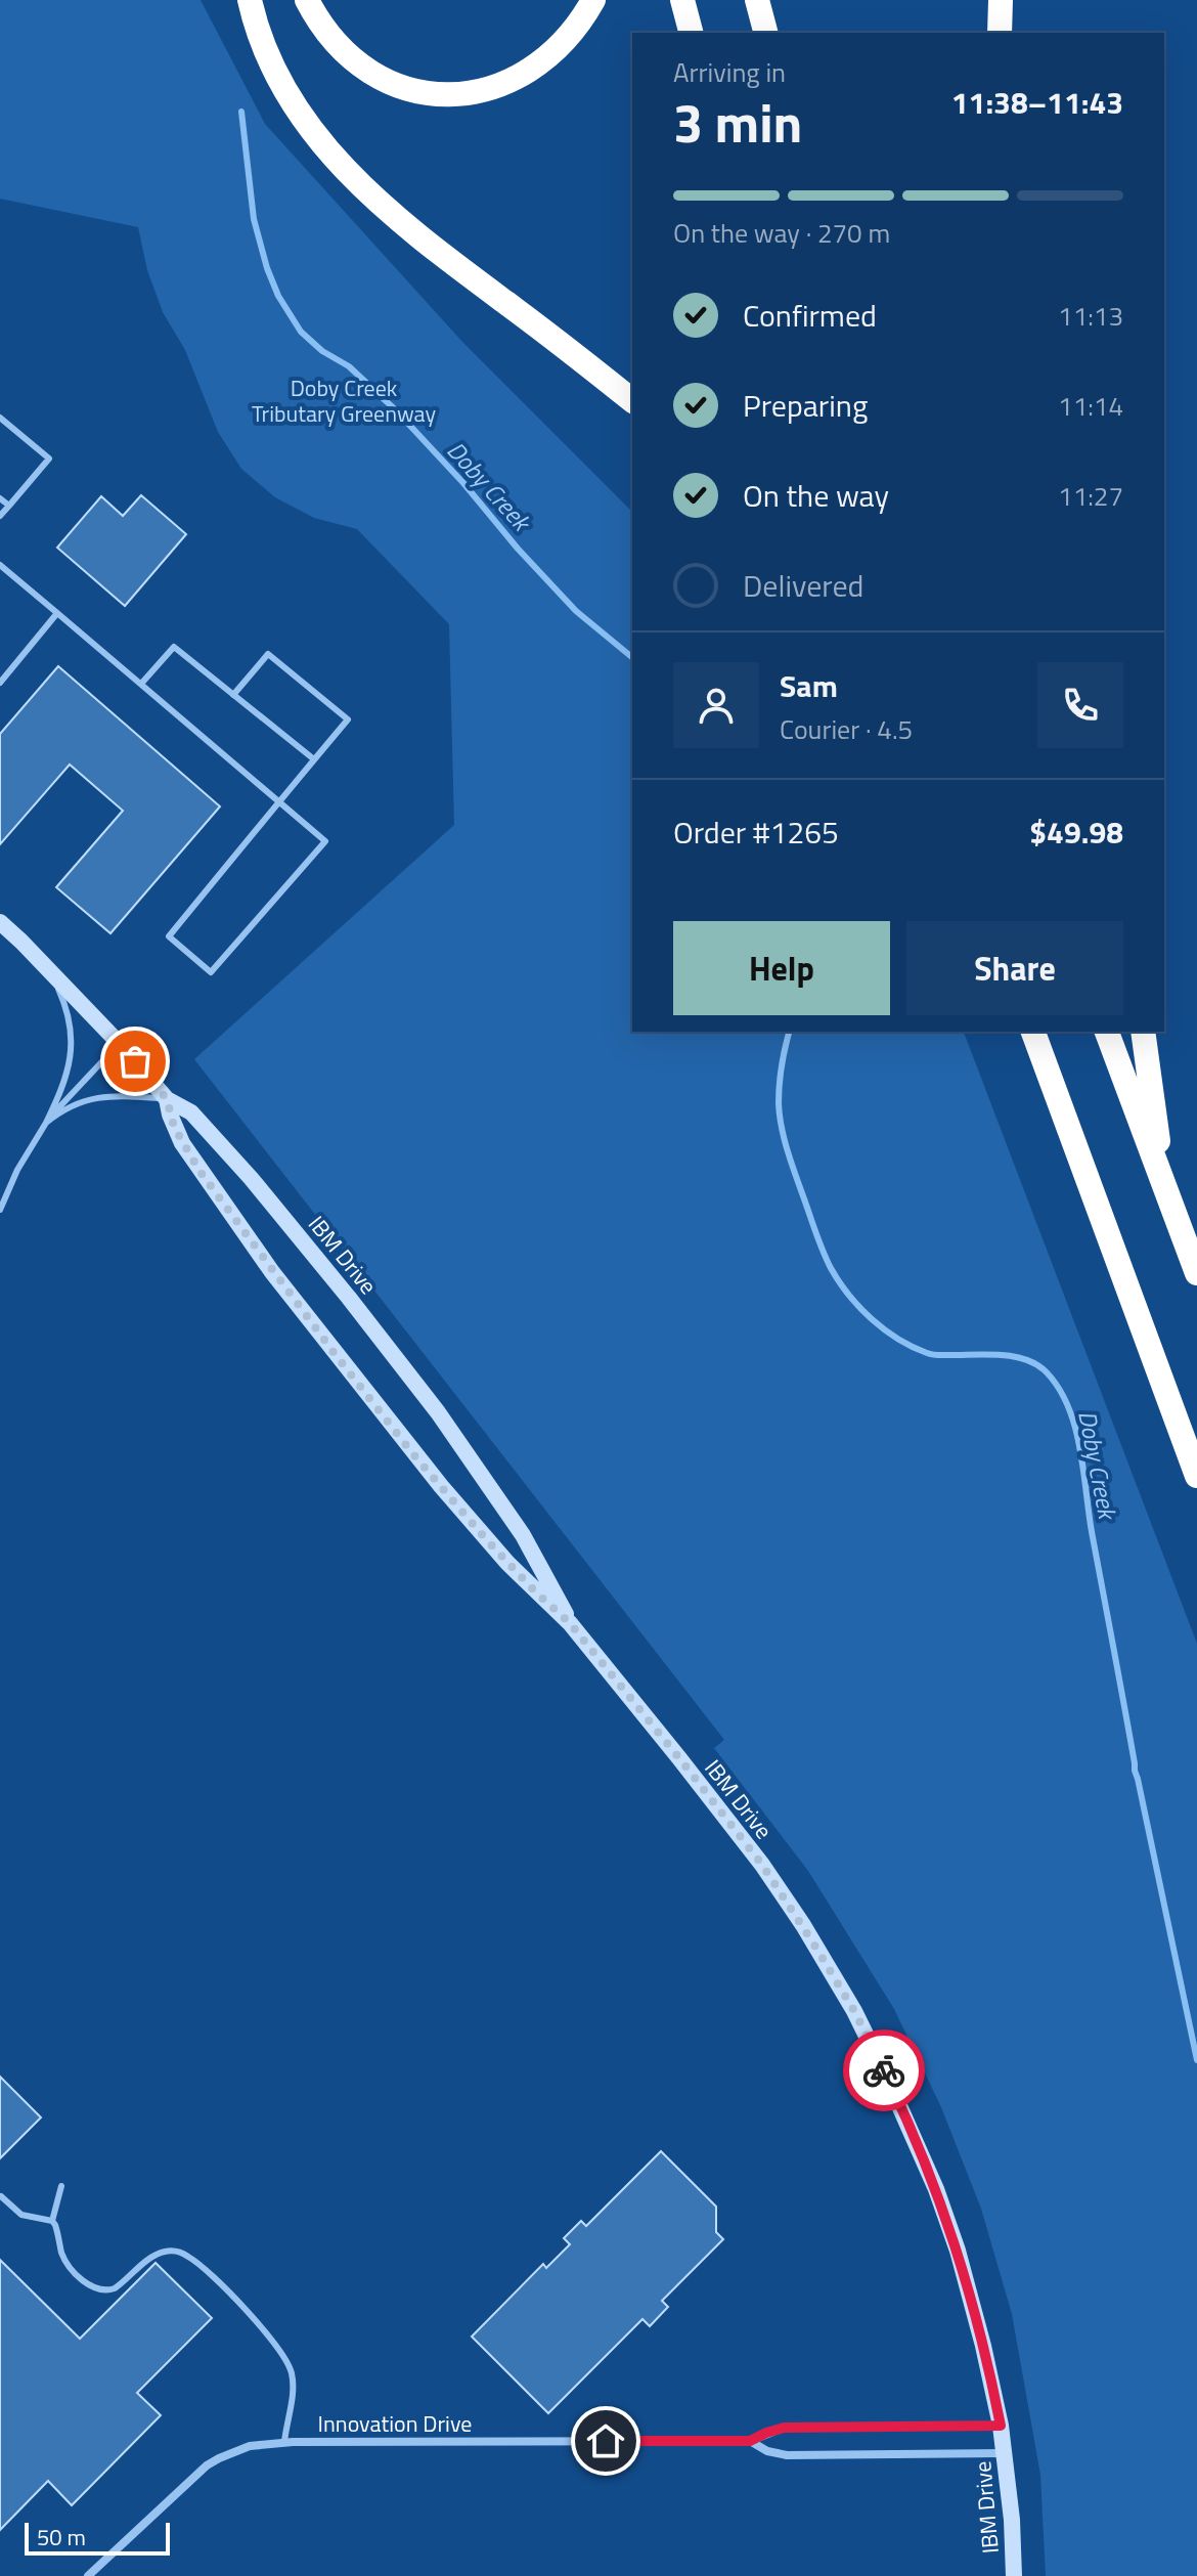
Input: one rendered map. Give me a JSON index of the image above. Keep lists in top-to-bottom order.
{
  "streets": {
    "street": ["IBM Drive", "Innovation Drive"]
  },
  "water": ["Doby Creek"],
  "parks": ["Doby Creek Tributary Greenway"],
  "scale_bar": "50 m",
  "page": {
    "heading": ["3 min", "Arriving in", "11:38–11:43"],
    "panel": [
      "Sam",
      "Courier · 4.5",
      "Order #1265",
      "$49.98"
    ],
    "bar": "On the way · 270 m",
    "list": [
      ["Confirmed", "11:13"],
      ["Preparing", "11:14"],
      ["On the way", "11:27"],
      "Delivered"
    ],
    "buttons": ["Help", "Share"],
    "scale": "50 m"
  }
}
